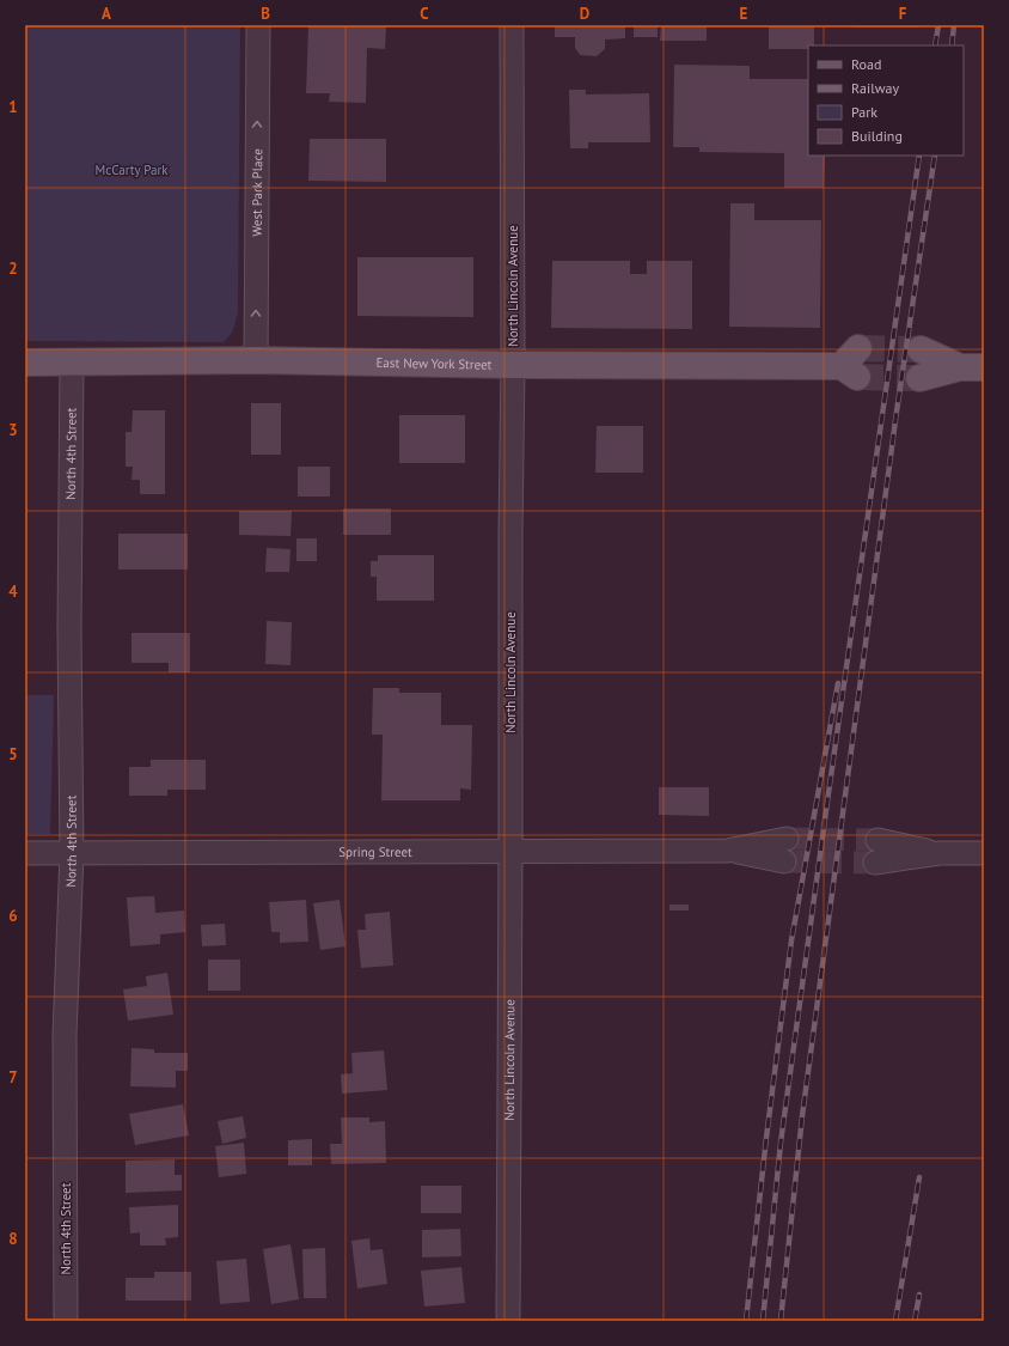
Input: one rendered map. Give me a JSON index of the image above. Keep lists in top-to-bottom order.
{
  "streets": {
    "main road": ["East New York Street"],
    "street": [
      "West Park Place",
      "North Lincoln Avenue",
      "North 4th Street",
      "Spring Street"
    ]
  },
  "crossings": [
    ["West Park Place", "East New York Street"],
    ["North Lincoln Avenue", "East New York Street"],
    ["North Lincoln Avenue", "Spring Street"],
    ["East New York Street", "North 4th Street"],
    ["North 4th Street", "Spring Street"]
  ],
  "one_way": ["West Park Place"],
  "parks": ["McCarty Park"],
  "legend": [
    "Road",
    "Railway",
    "Park",
    "Building"
  ],
  "grid": {
    "columns": [
      "A",
      "B",
      "C",
      "D",
      "E",
      "F"
    ],
    "rows": [
      "1",
      "2",
      "3",
      "4",
      "5",
      "6",
      "7",
      "8"
    ]
  }
}
